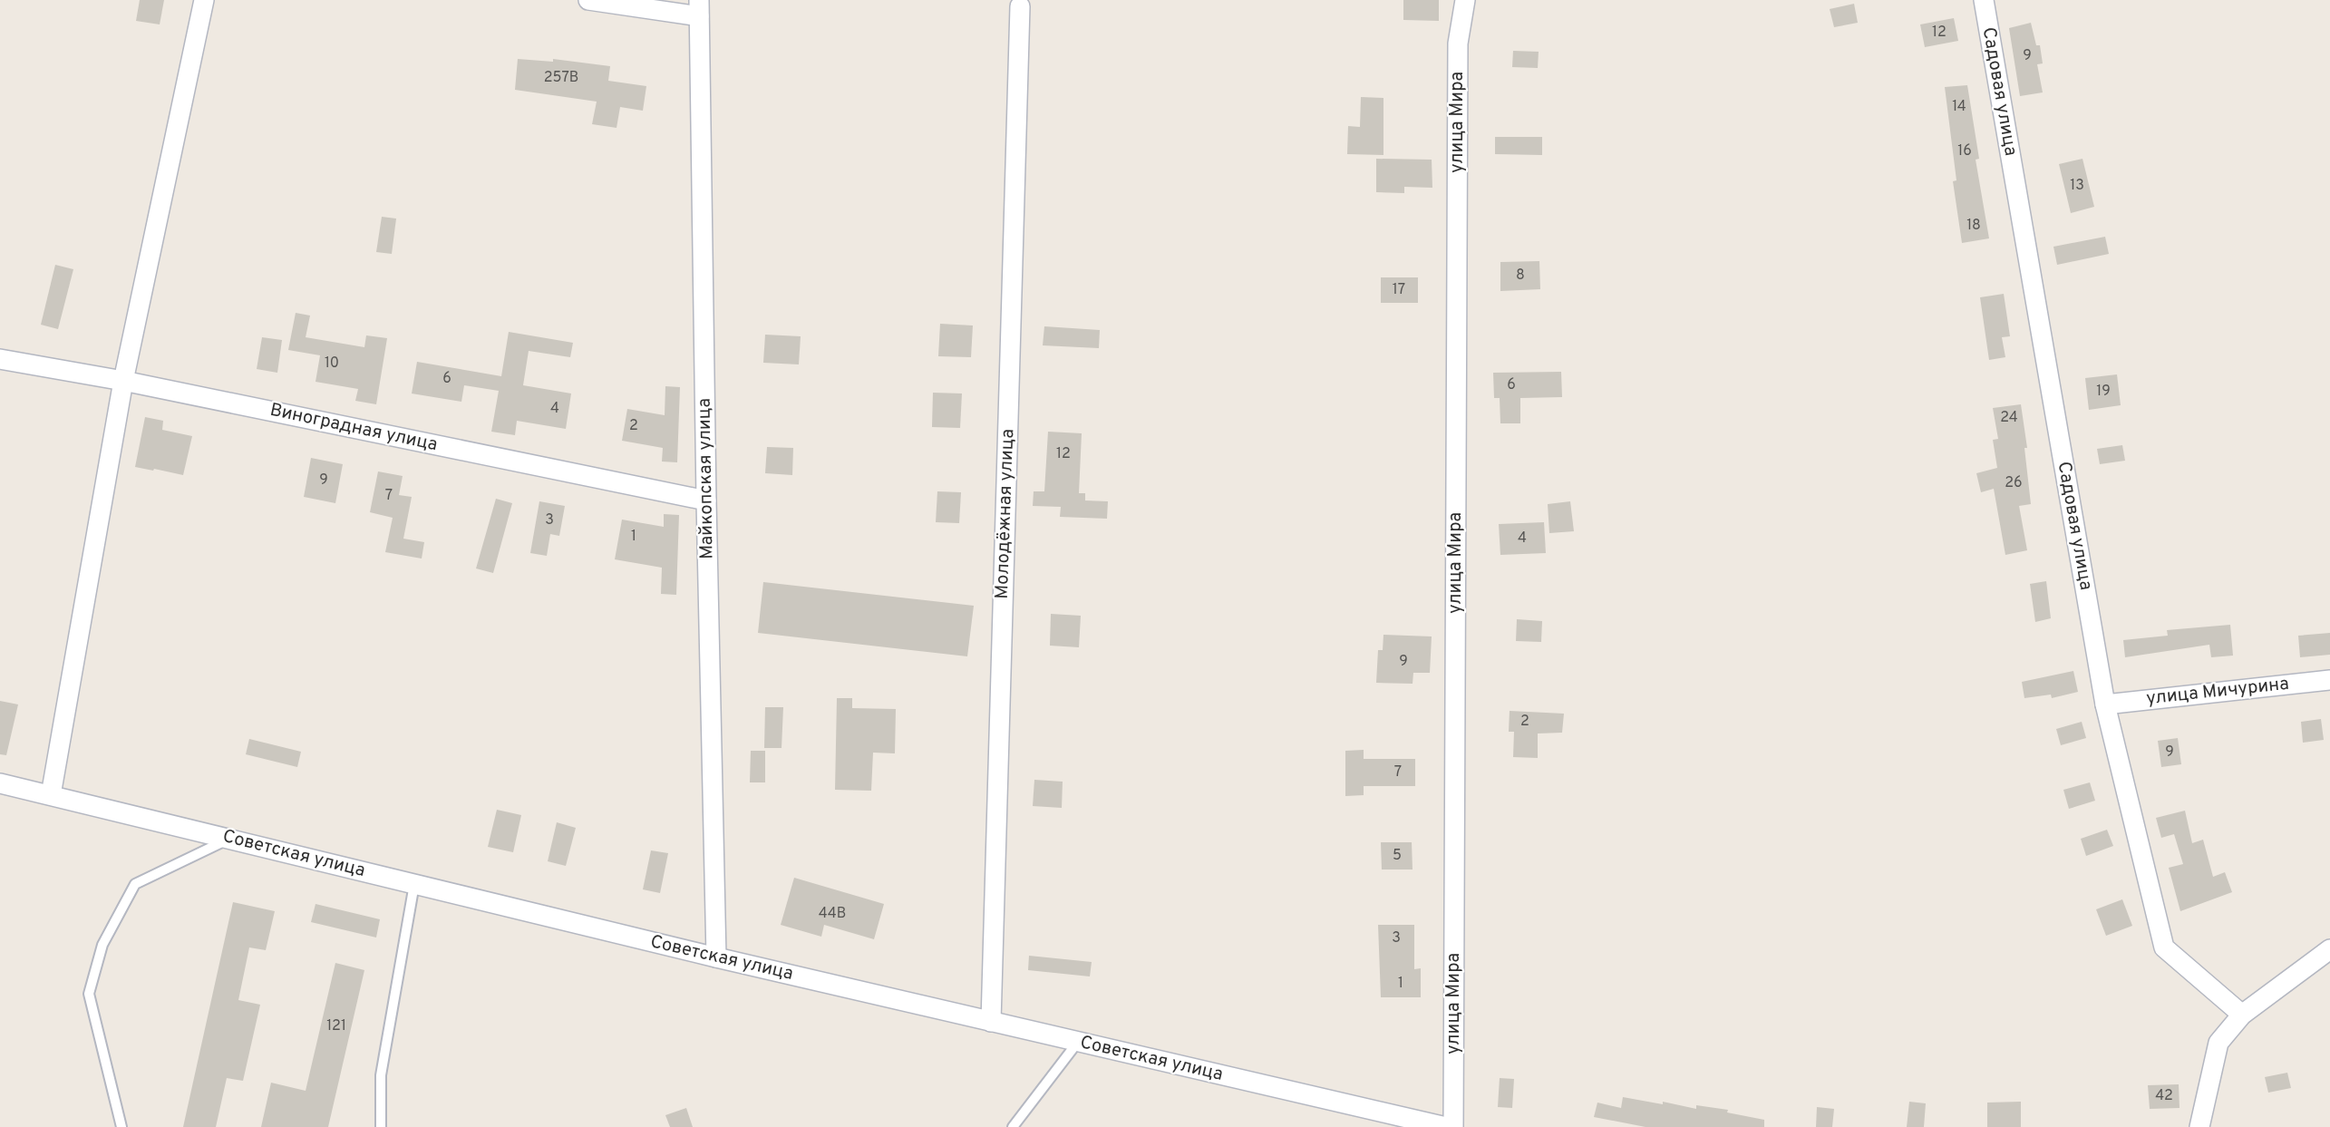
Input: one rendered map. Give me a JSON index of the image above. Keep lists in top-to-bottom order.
{
  "streets": {
    "street": [
      "Садовая улица",
      "улица Мира",
      "Виноградная улица",
      "Майкопская улица",
      "Молодёжная улица",
      "улица Мичурина",
      "Советская улица"
    ]
  },
  "crossings": [
    ["Садовая улица", "улица Мичурина"],
    ["Виноградная улица", "Майкопская улица"],
    ["Майкопская улица", "Советская улица"],
    ["Молодёжная улица", "Советская улица"]
  ],
  "house_numbers": [
    "12",
    "9",
    "257В",
    "14",
    "16",
    "13",
    "18",
    "8",
    "17",
    "10",
    "6",
    "6",
    "19",
    "4",
    "24",
    "2",
    "12",
    "9",
    "26",
    "7",
    "3",
    "1",
    "4",
    "9",
    "2",
    "9",
    "7",
    "5",
    "44В",
    "3",
    "1",
    "121",
    "42"
  ]
}
